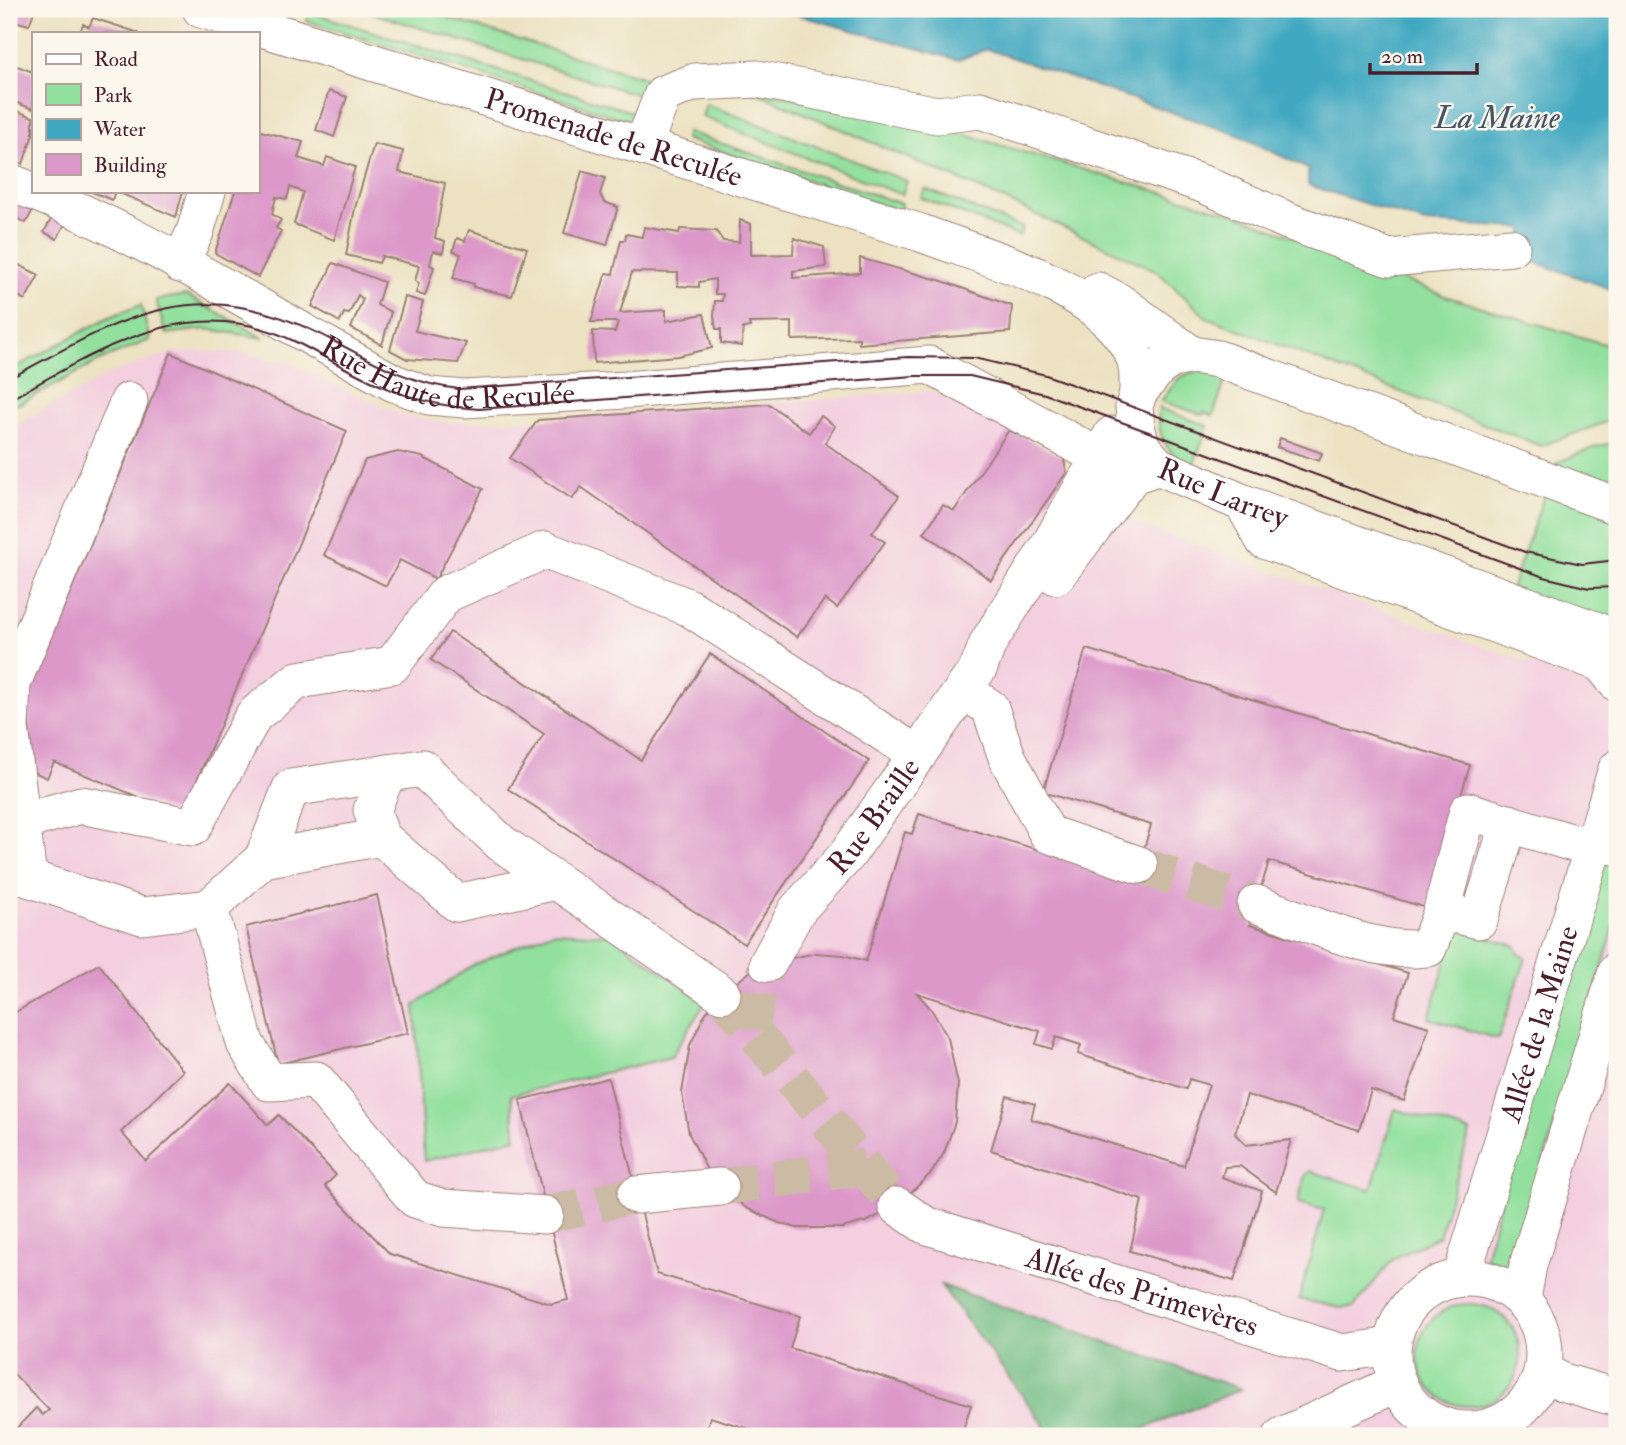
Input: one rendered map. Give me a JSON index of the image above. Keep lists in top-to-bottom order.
{
  "streets": {
    "street": [
      "Promenade de Reculée",
      "Rue Haute de Reculée",
      "Rue Larrey",
      "Rue Braille",
      "Allée de la Maine",
      "Allée des Primevères"
    ]
  },
  "crossings": [
    ["Promenade de Reculée", "Rue Larrey"],
    ["Promenade de Reculée", "Rue Braille"],
    ["Rue Haute de Reculée", "Rue Braille"],
    ["Rue Larrey", "Rue Braille"],
    ["Allée de la Maine", "Allée des Primevères"]
  ],
  "water": ["La Maine"],
  "legend": [
    "Road",
    "Park",
    "Water",
    "Building"
  ],
  "scale_bar": "20 m"
}
